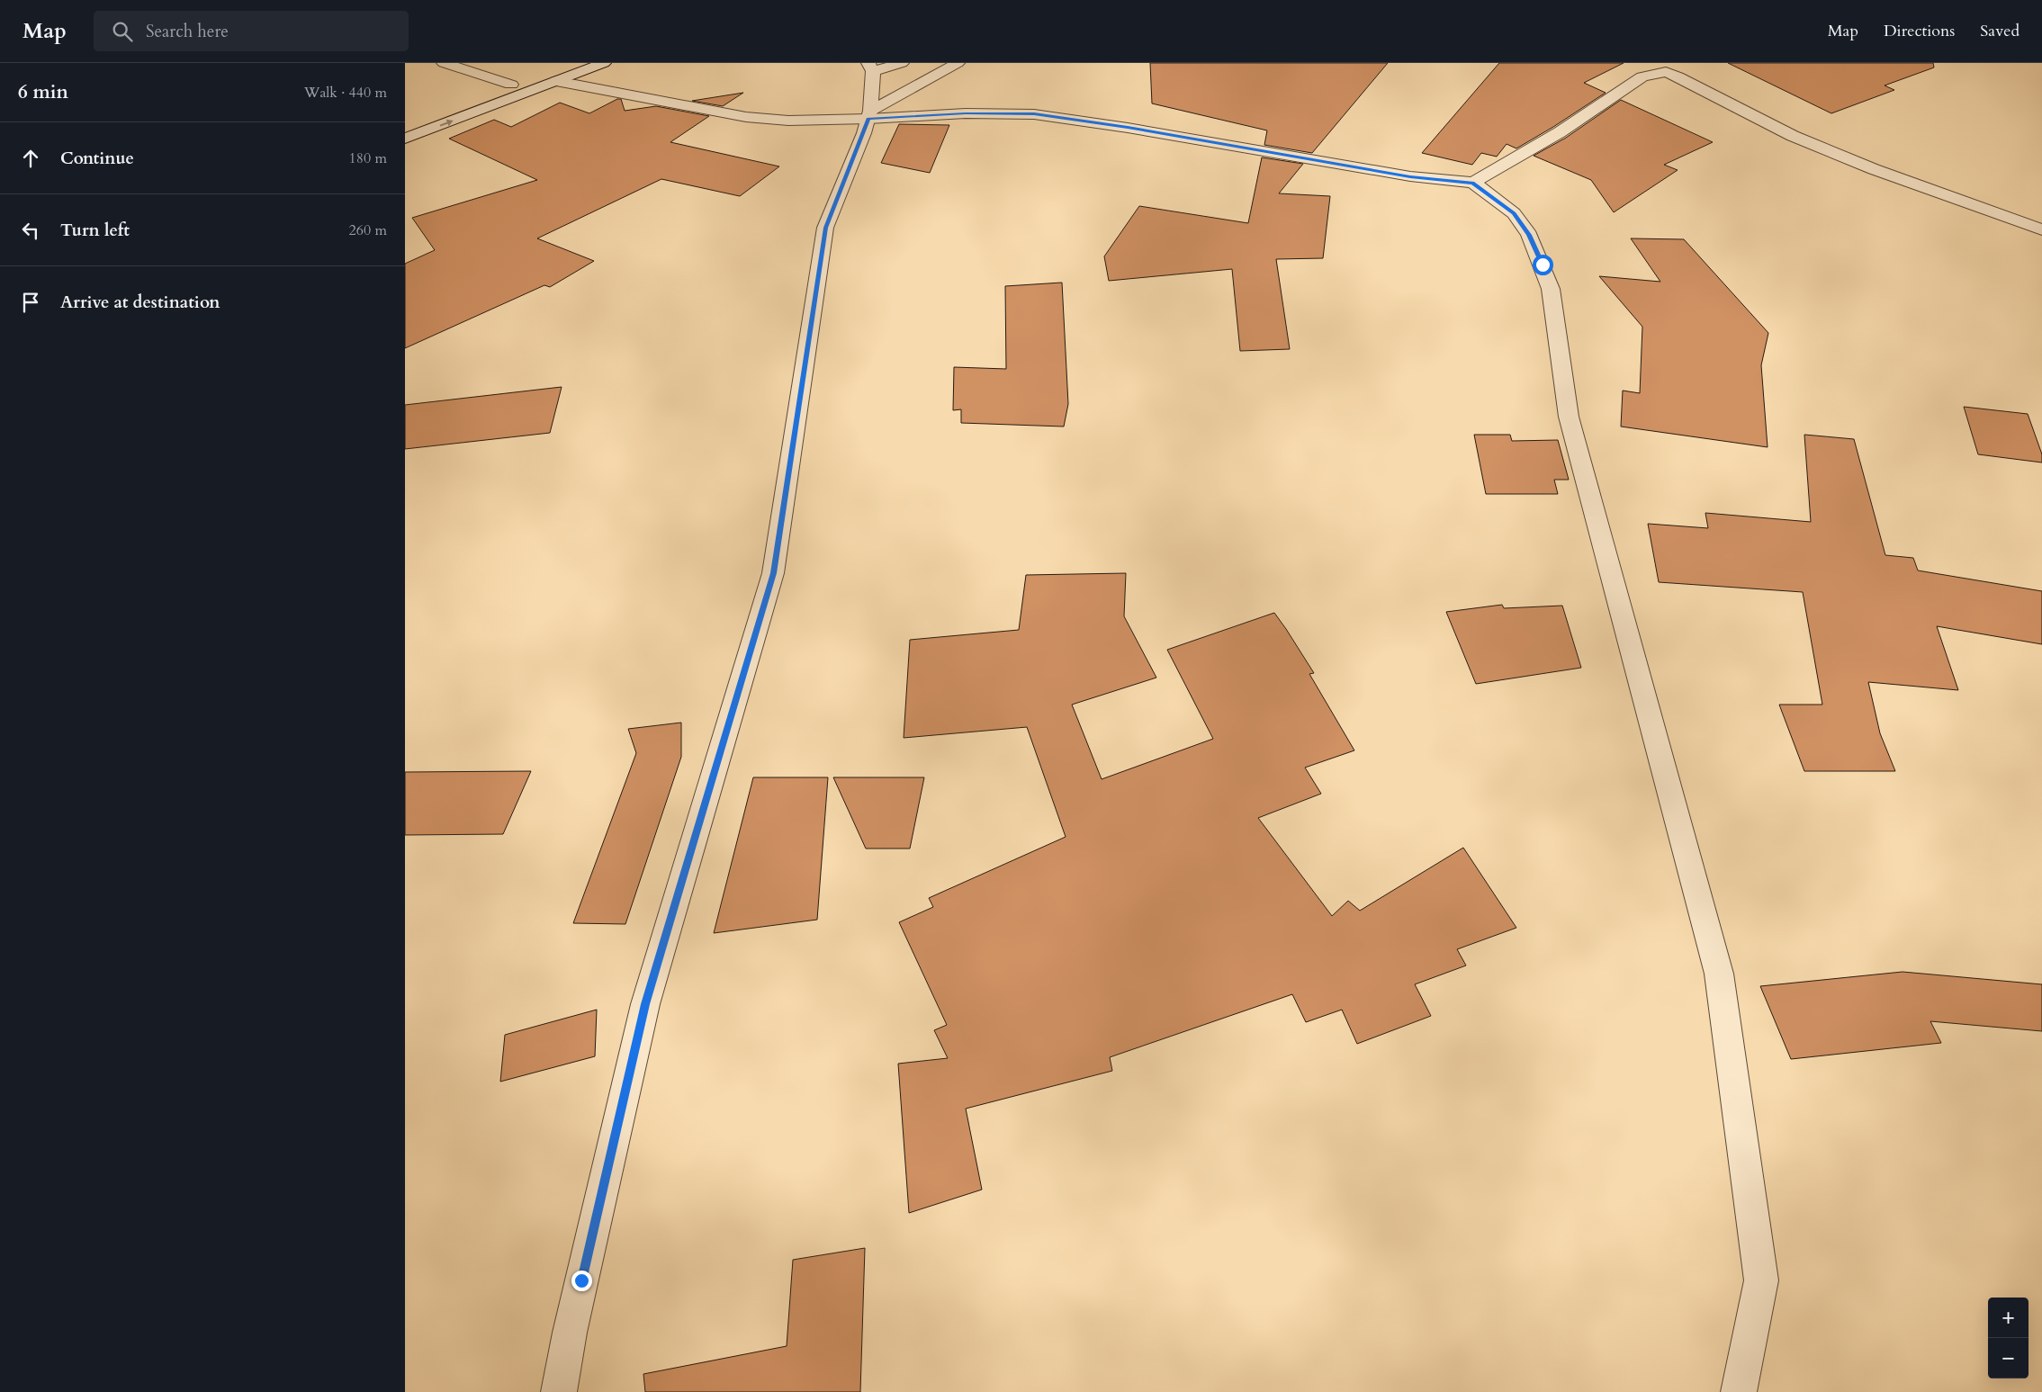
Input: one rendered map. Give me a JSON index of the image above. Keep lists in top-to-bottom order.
{
  "page": {
    "header": "Map",
    "search": "Search here",
    "nav": ["Map", "Directions", "Saved"],
    "heading": ["6 min", "Walk · 440 m"],
    "list": [
      ["Continue", "180 m"],
      ["Turn left", "260 m"],
      "Arrive at destination"
    ],
    "map_buttons": ["+", "−"]
  }
}
